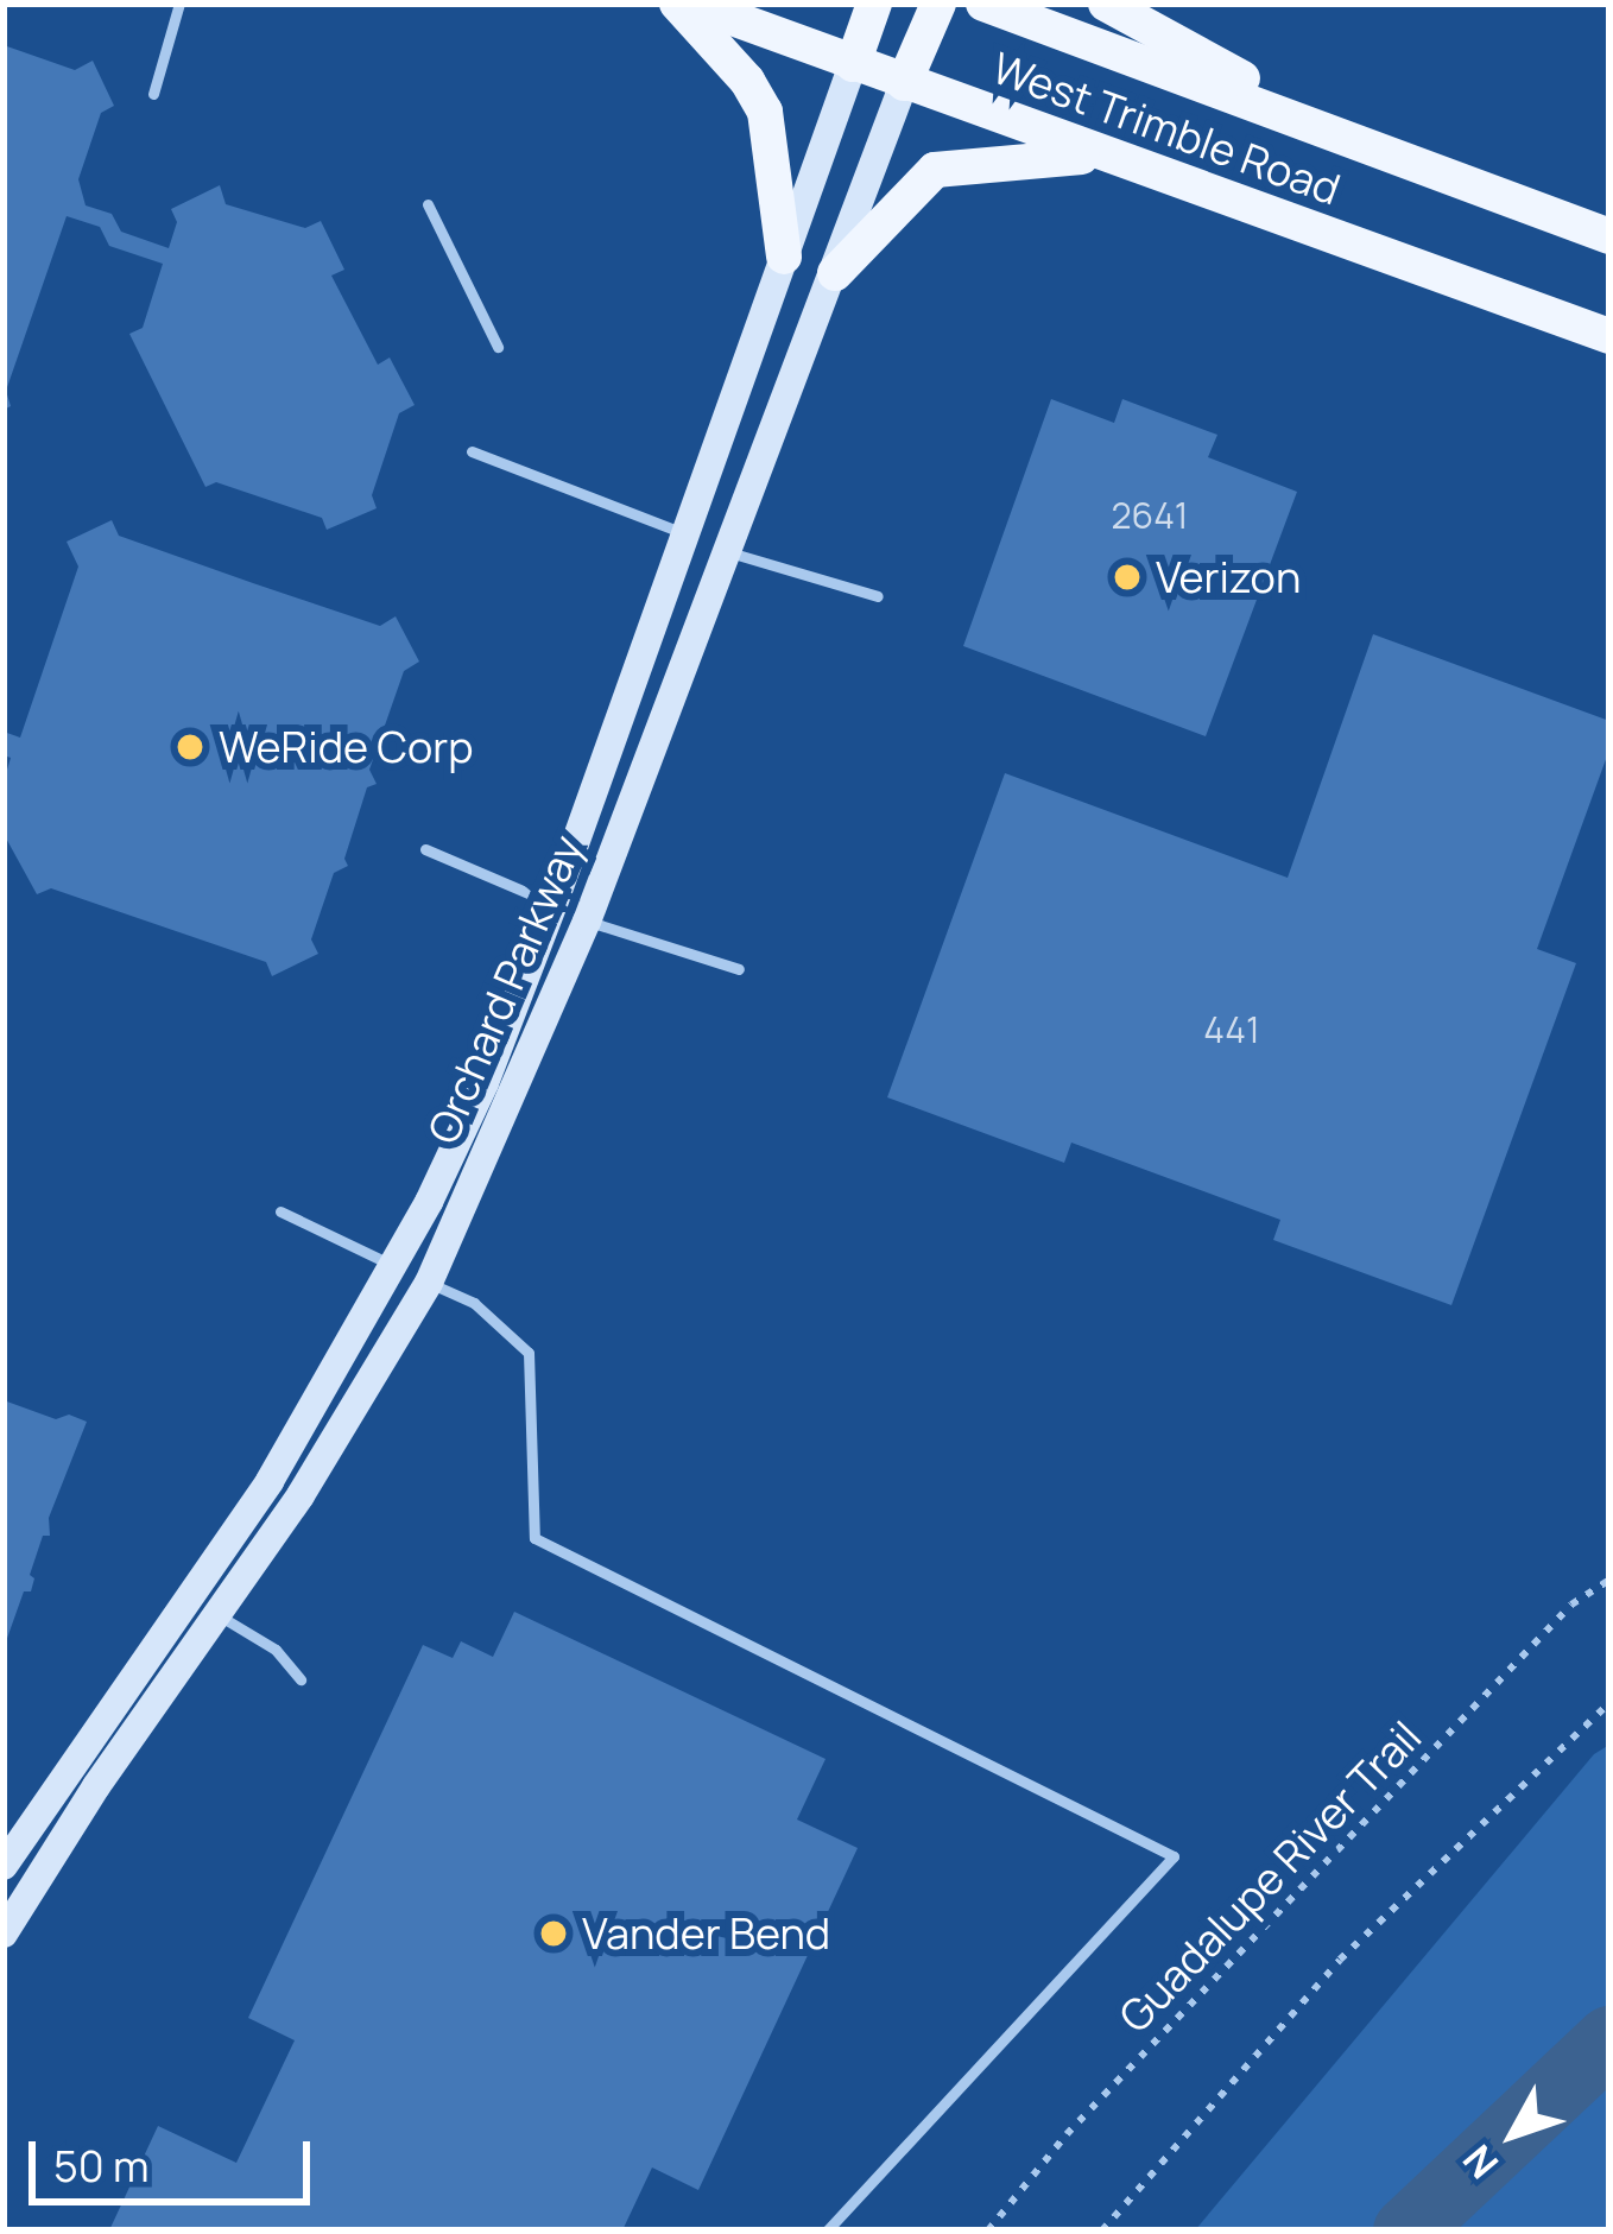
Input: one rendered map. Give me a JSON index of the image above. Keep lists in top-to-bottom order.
{
  "streets": {
    "main road": ["West Trimble Road", "Orchard Parkway"],
    "path": ["Guadalupe River Trail"]
  },
  "crossings": [
    ["West Trimble Road", "Orchard Parkway"]
  ],
  "places": ["Verizon", "WeRide Corp", "Vander Bend"],
  "house_numbers": ["2641", "441"],
  "scale_bar": "50 m",
  "north": "bottom left"
}
